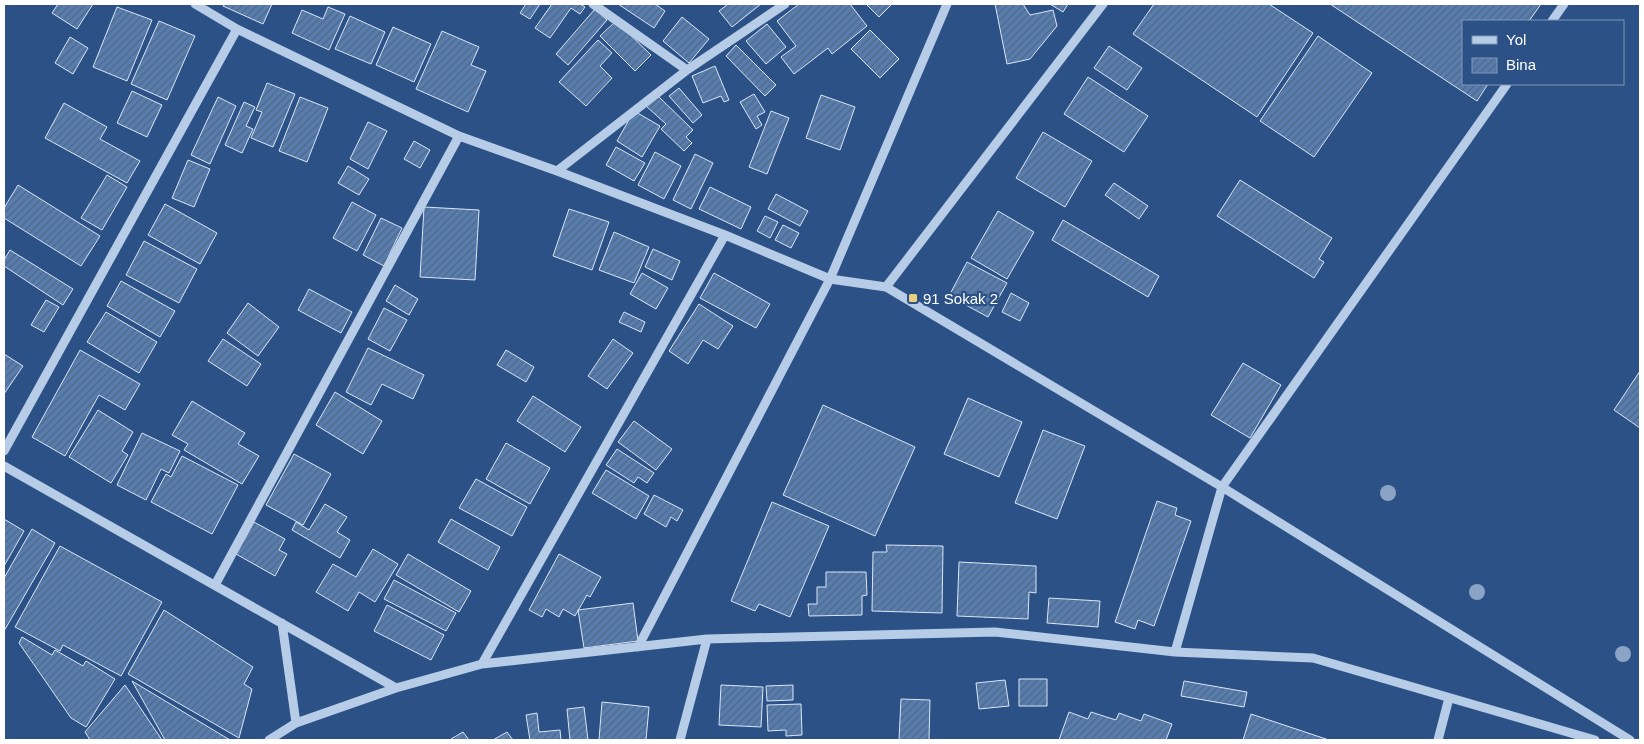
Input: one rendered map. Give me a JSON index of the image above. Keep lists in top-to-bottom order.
{
  "places": {
    "transit": ["91 Sokak 2"]
  },
  "legend": ["Yol", "Bina"]
}
